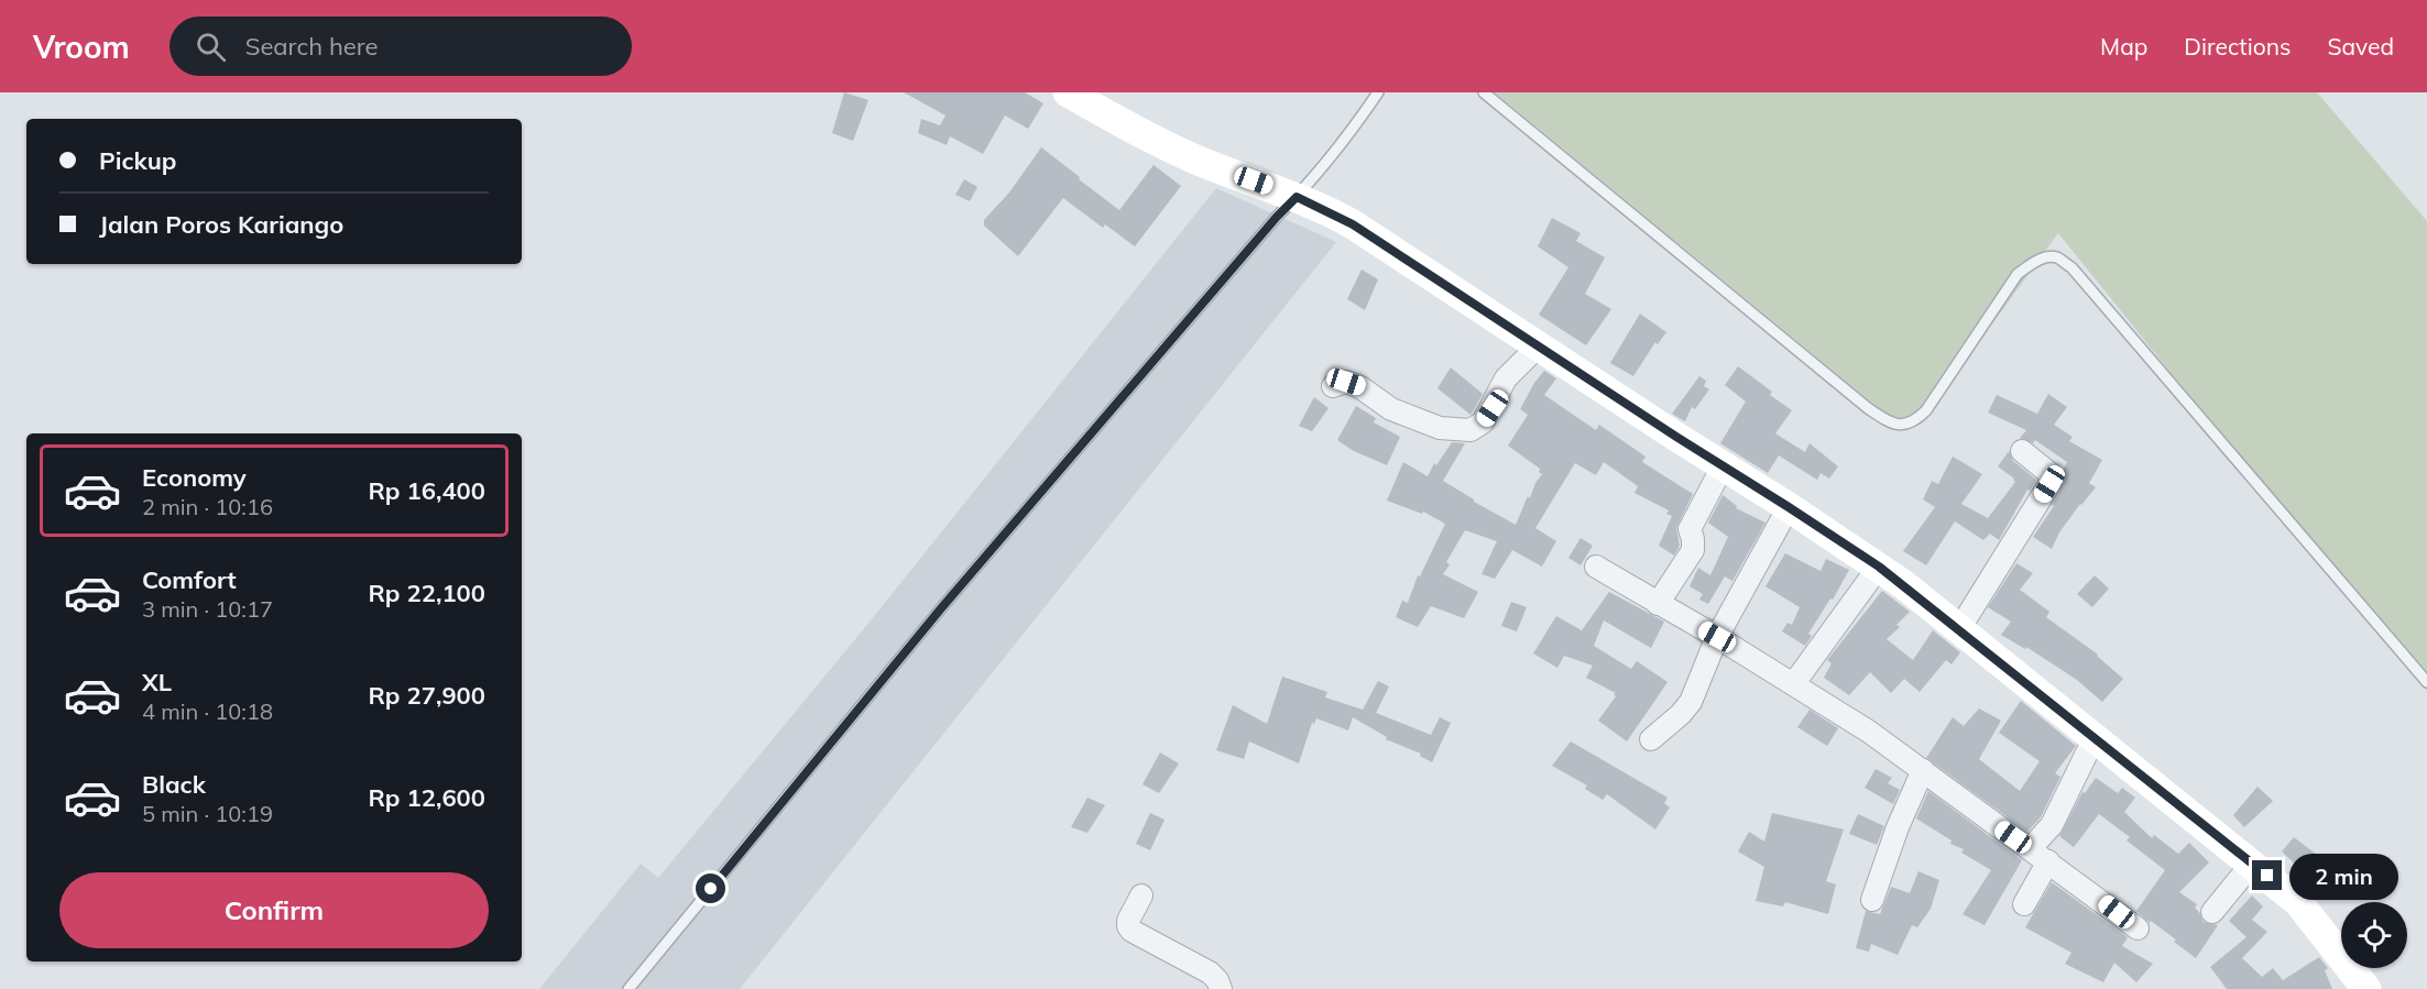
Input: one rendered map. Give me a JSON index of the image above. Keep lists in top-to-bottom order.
{
  "page": {
    "header": "Vroom",
    "search": "Search here",
    "nav": ["Map", "Directions", "Saved"],
    "banner": ["Pickup", "Jalan Poros Kariango"],
    "list": [
      {
        "name": "Economy",
        "note": "2 min · 10:16",
        "value": "Rp 16,400"
      },
      {
        "name": "Comfort",
        "note": "3 min · 10:17",
        "value": "Rp 22,100"
      },
      {
        "name": "XL",
        "note": "4 min · 10:18",
        "value": "Rp 27,900"
      },
      {
        "name": "Black",
        "note": "5 min · 10:19",
        "value": "Rp 12,600"
      }
    ],
    "bubble": "2 min",
    "buttons": "Confirm"
  }
}
